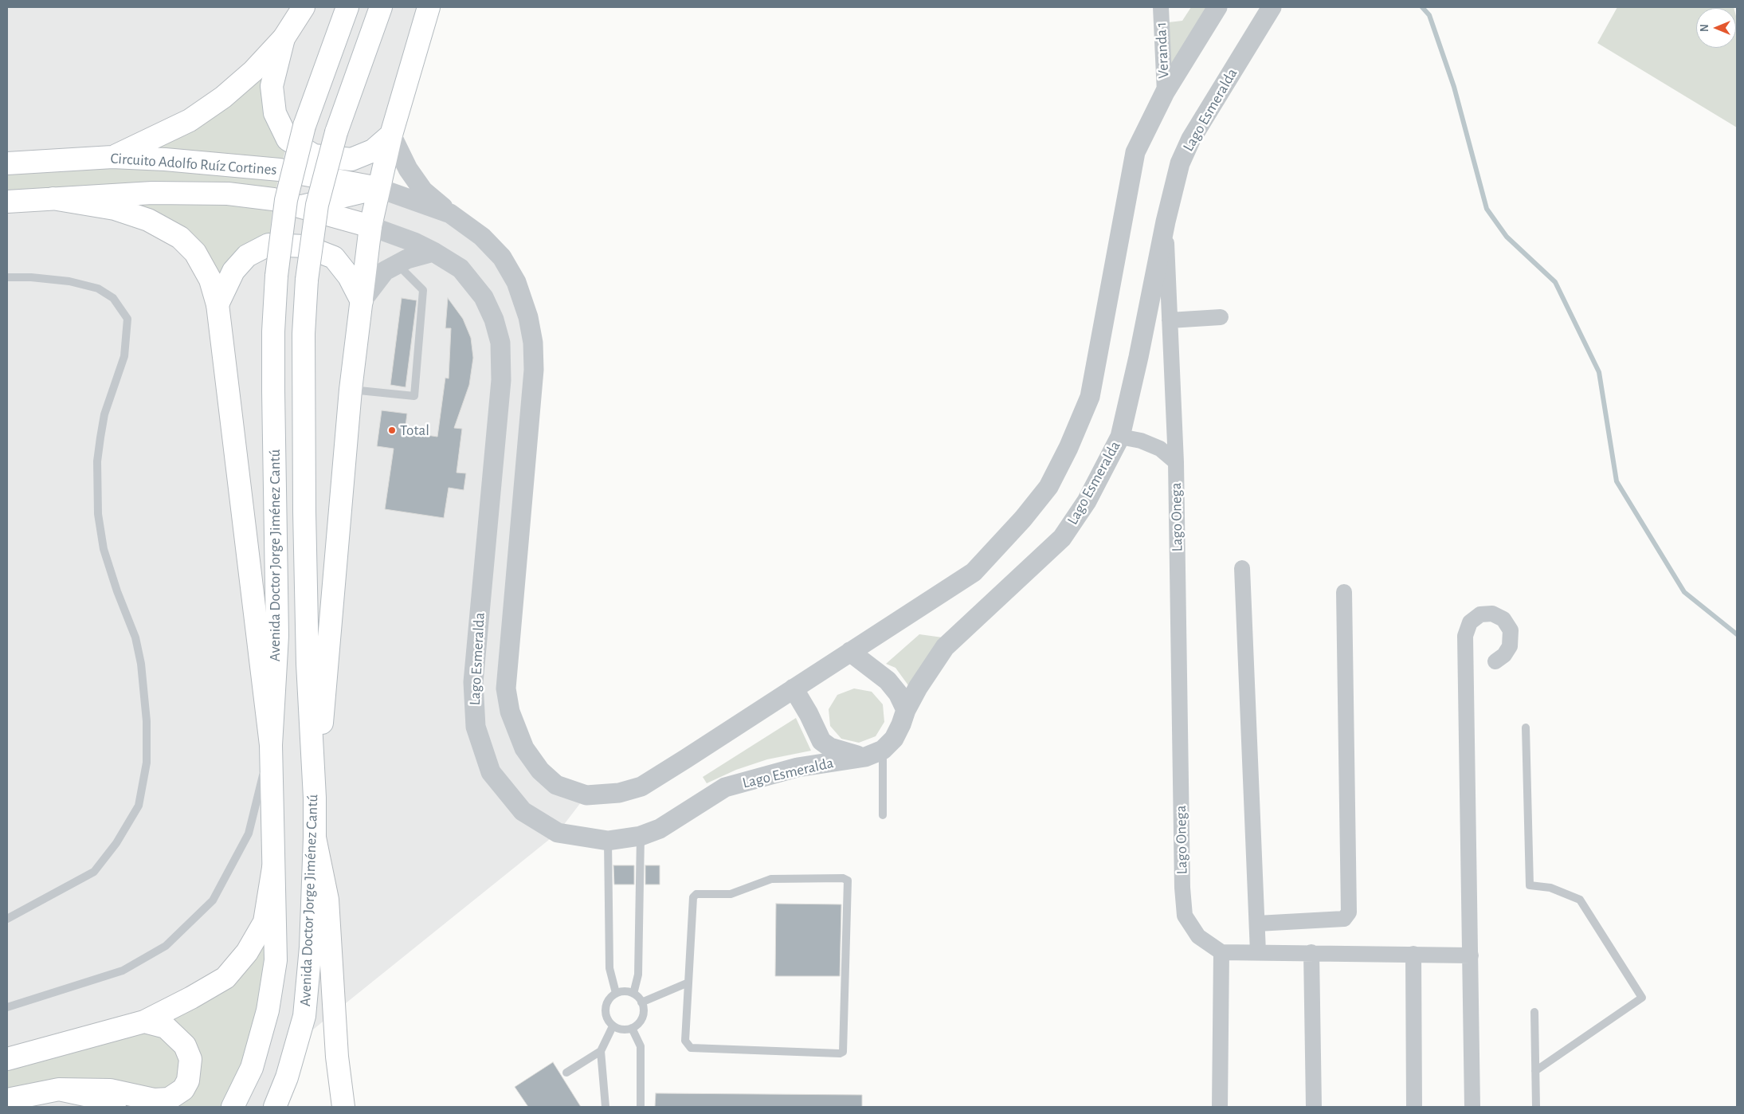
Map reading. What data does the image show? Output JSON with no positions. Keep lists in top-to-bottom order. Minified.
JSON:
{"streets":{"main road":["Circuito Adolfo Ruíz Cortines","Avenida Doctor Jorge Jiménez Cantú"],"street":["Veranda 1","Lago Esmeralda","Lago Onega"]},"crossings":[["Veranda 1","Lago Esmeralda"],["Lago Esmeralda","Circuito Adolfo Ruíz Cortines"],["Lago Esmeralda","Lago Onega"]],"places":["Total"],"north":"left"}
